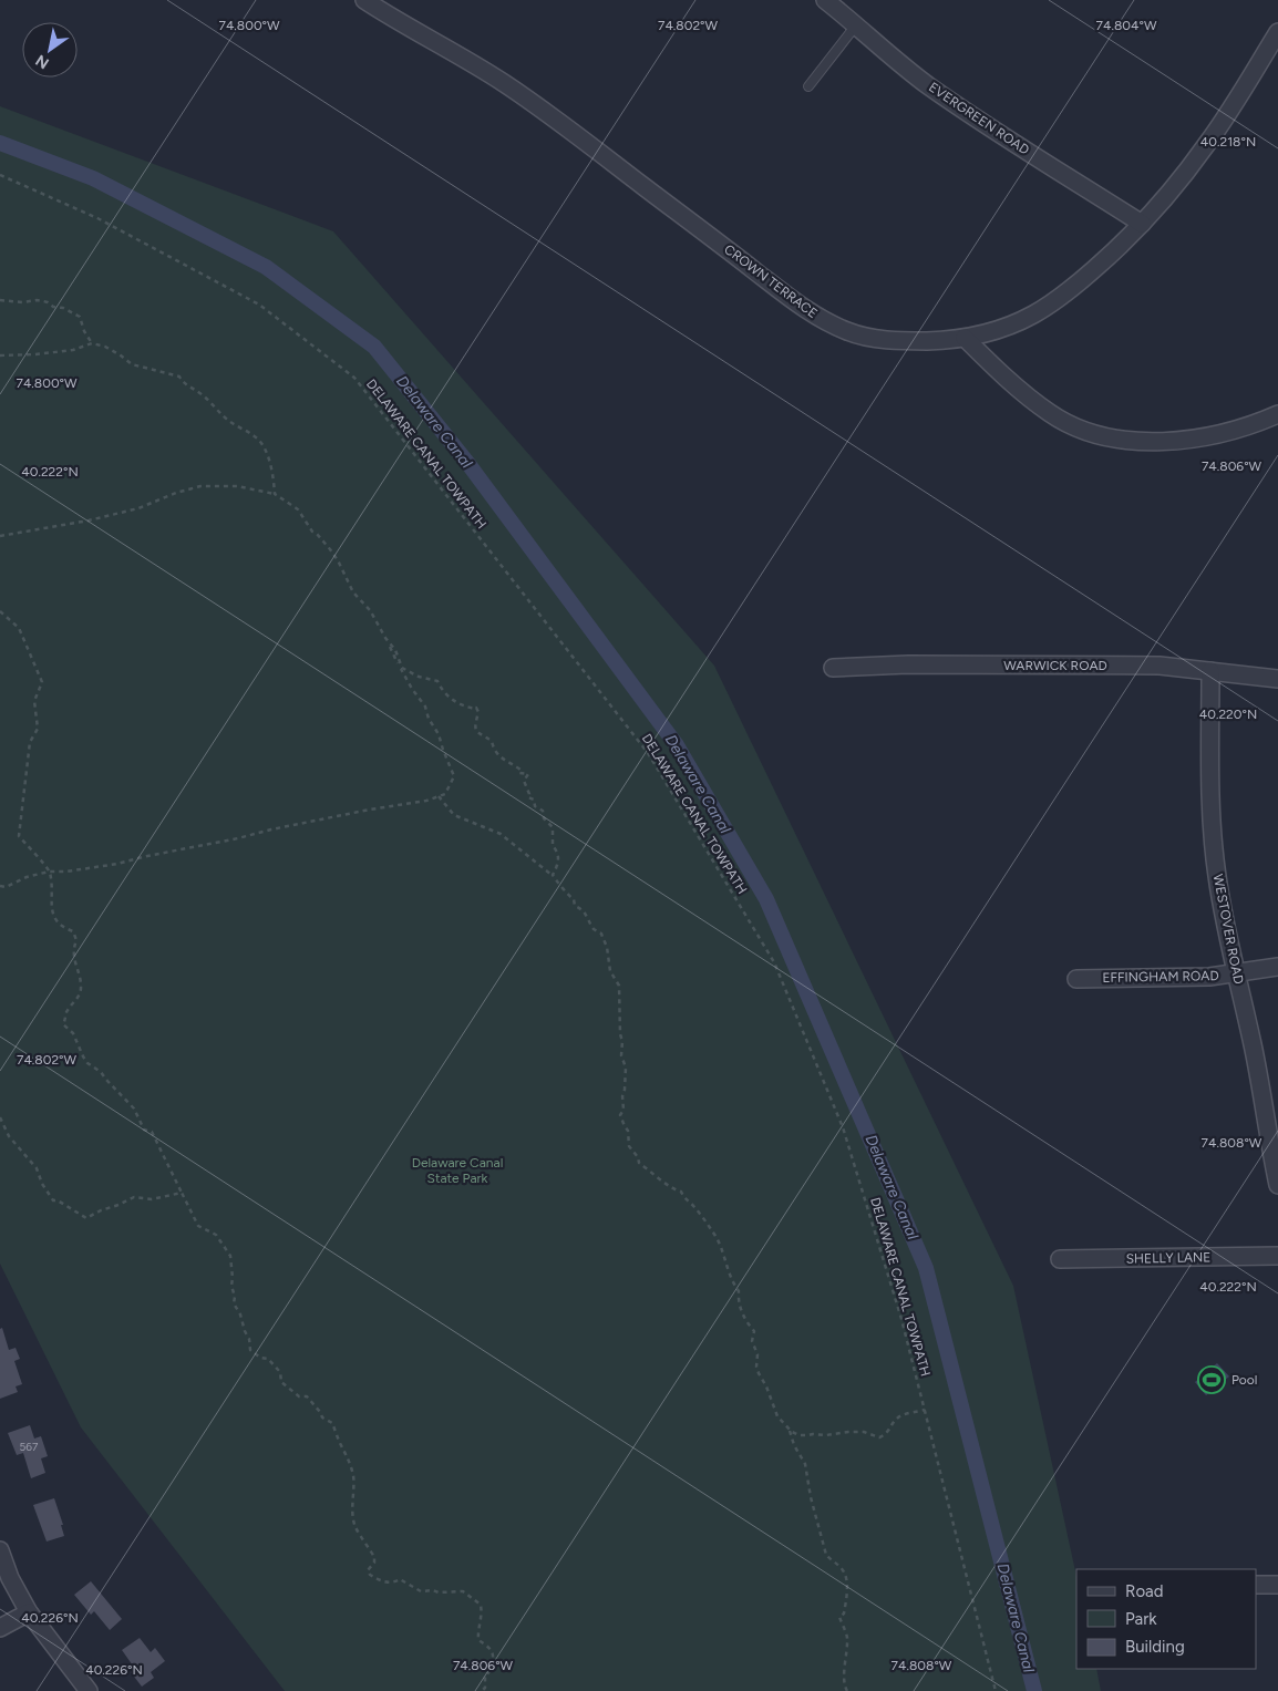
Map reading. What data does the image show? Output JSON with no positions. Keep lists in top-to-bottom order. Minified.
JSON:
{"streets":{"street":["EVERGREEN ROAD","CROWN TERRACE","WARWICK ROAD","WESTOVER ROAD","EFFINGHAM ROAD","SHELLY LANE"],"path":["DELAWARE CANAL TOWPATH"]},"crossings":[["EVERGREEN ROAD","CROWN TERRACE"],["WARWICK ROAD","WESTOVER ROAD"],["WESTOVER ROAD","EFFINGHAM ROAD"]],"water":["Delaware Canal"],"parks":["Delaware Canal State Park"],"places":{"sports":["Pool"]},"house_numbers":["567"],"legend":["Road","Park","Building"],"north":"bottom left","coordinates":["74.800°W","74.802°W","74.804°W","40.218°N","74.806°W","40.222°N","40.220°N","74.808°W","40.226°N"]}
